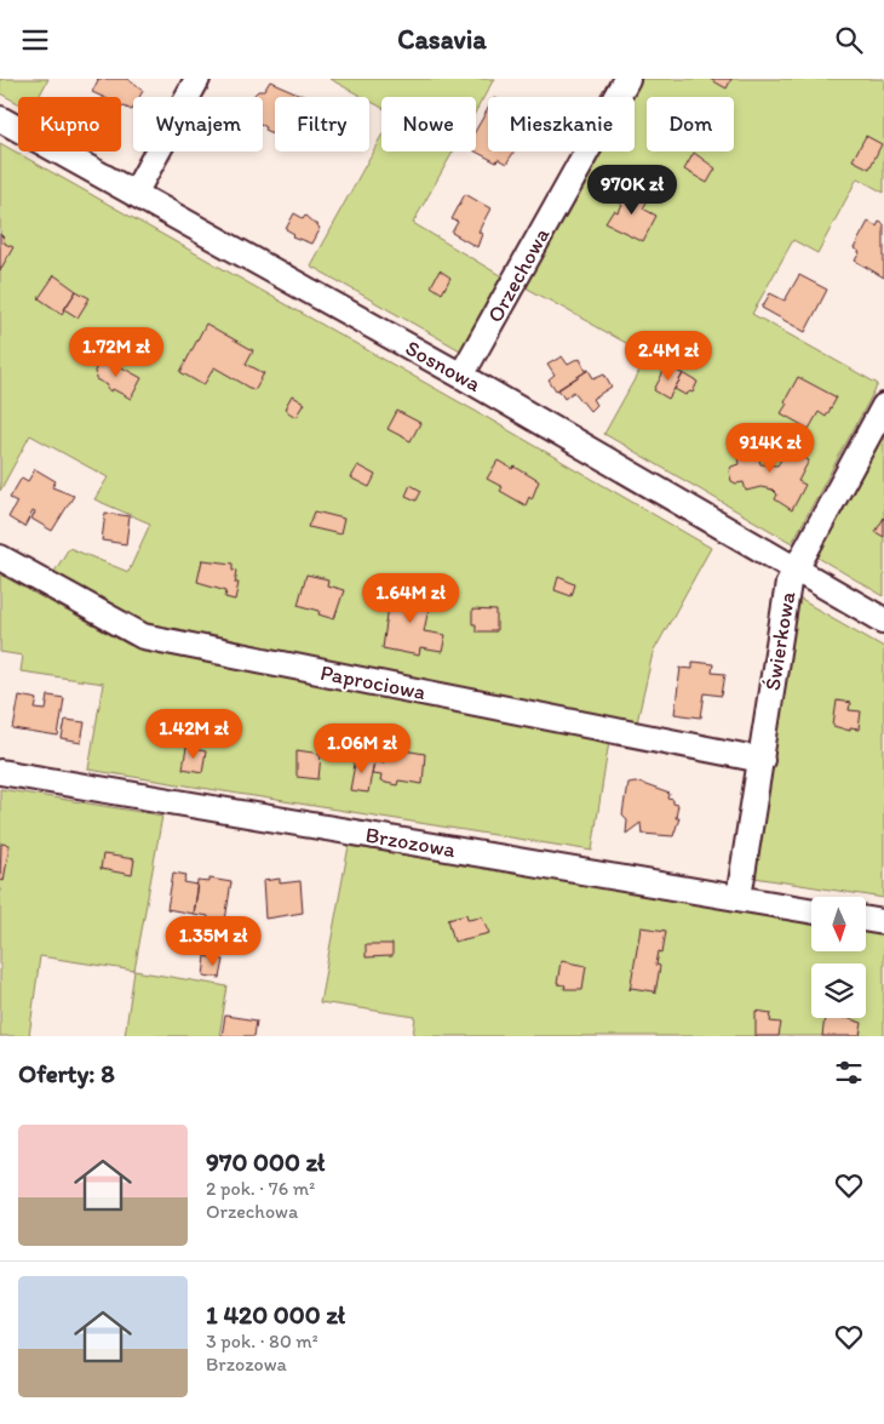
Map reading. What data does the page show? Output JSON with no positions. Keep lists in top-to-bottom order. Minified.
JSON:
{"streets":{"street":["Orzechowa","Sosnowa","Świerkowa","Paprociowa","Brzozowa"]},"crossings":[["Orzechowa","Sosnowa"],["Sosnowa","Świerkowa"],["Świerkowa","Paprociowa"],["Świerkowa","Brzozowa"]],"north":"bottom","page":{"header":"Casavia","chip":["Kupno","Wynajem","Filtry","Nowe","Mieszkanie","Dom"],"price":["970K zł","1.72M zł","2.4M zł","914K zł","1.64M zł","1.42M zł","1.06M zł","1.35M zł"],"heading":"Oferty: 8","list":[{"name":"970 000 zł","note":"2 pok. · 76 m² · Orzechowa"},{"name":"1 420 000 zł","note":"3 pok. · 80 m² · Brzozowa"}]}}
